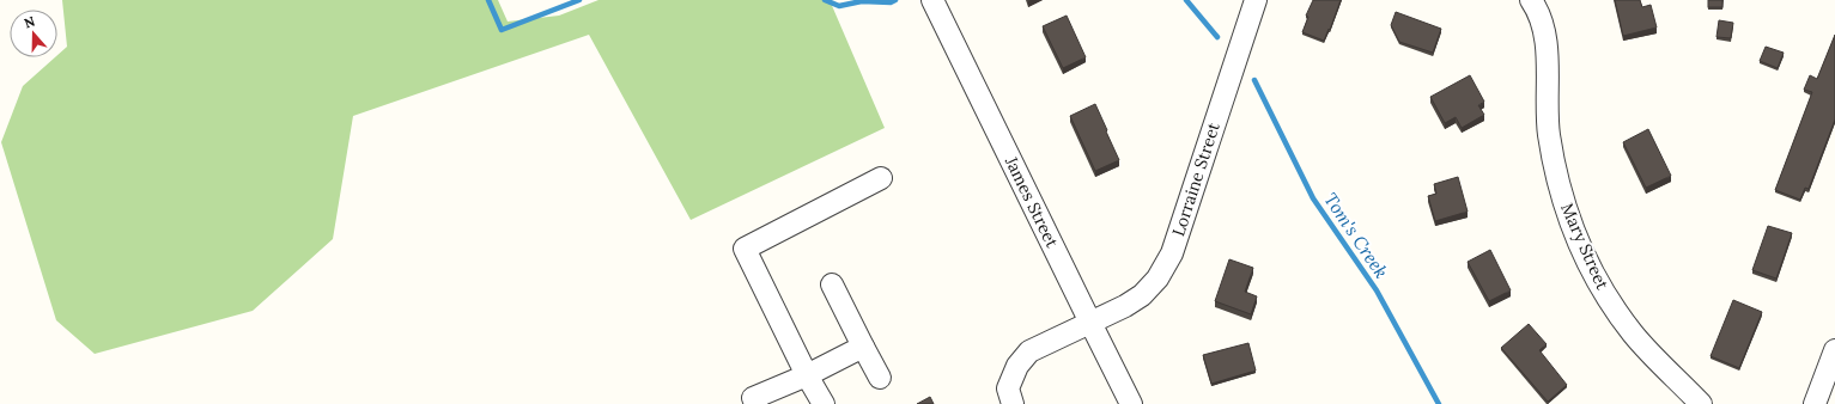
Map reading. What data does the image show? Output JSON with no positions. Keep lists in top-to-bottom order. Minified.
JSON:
{"streets":{"street":["Lorraine Street","James Street","Mary Street"]},"crossings":[["Lorraine Street","James Street"]],"water":["Tom's Creek"],"north":"top"}
